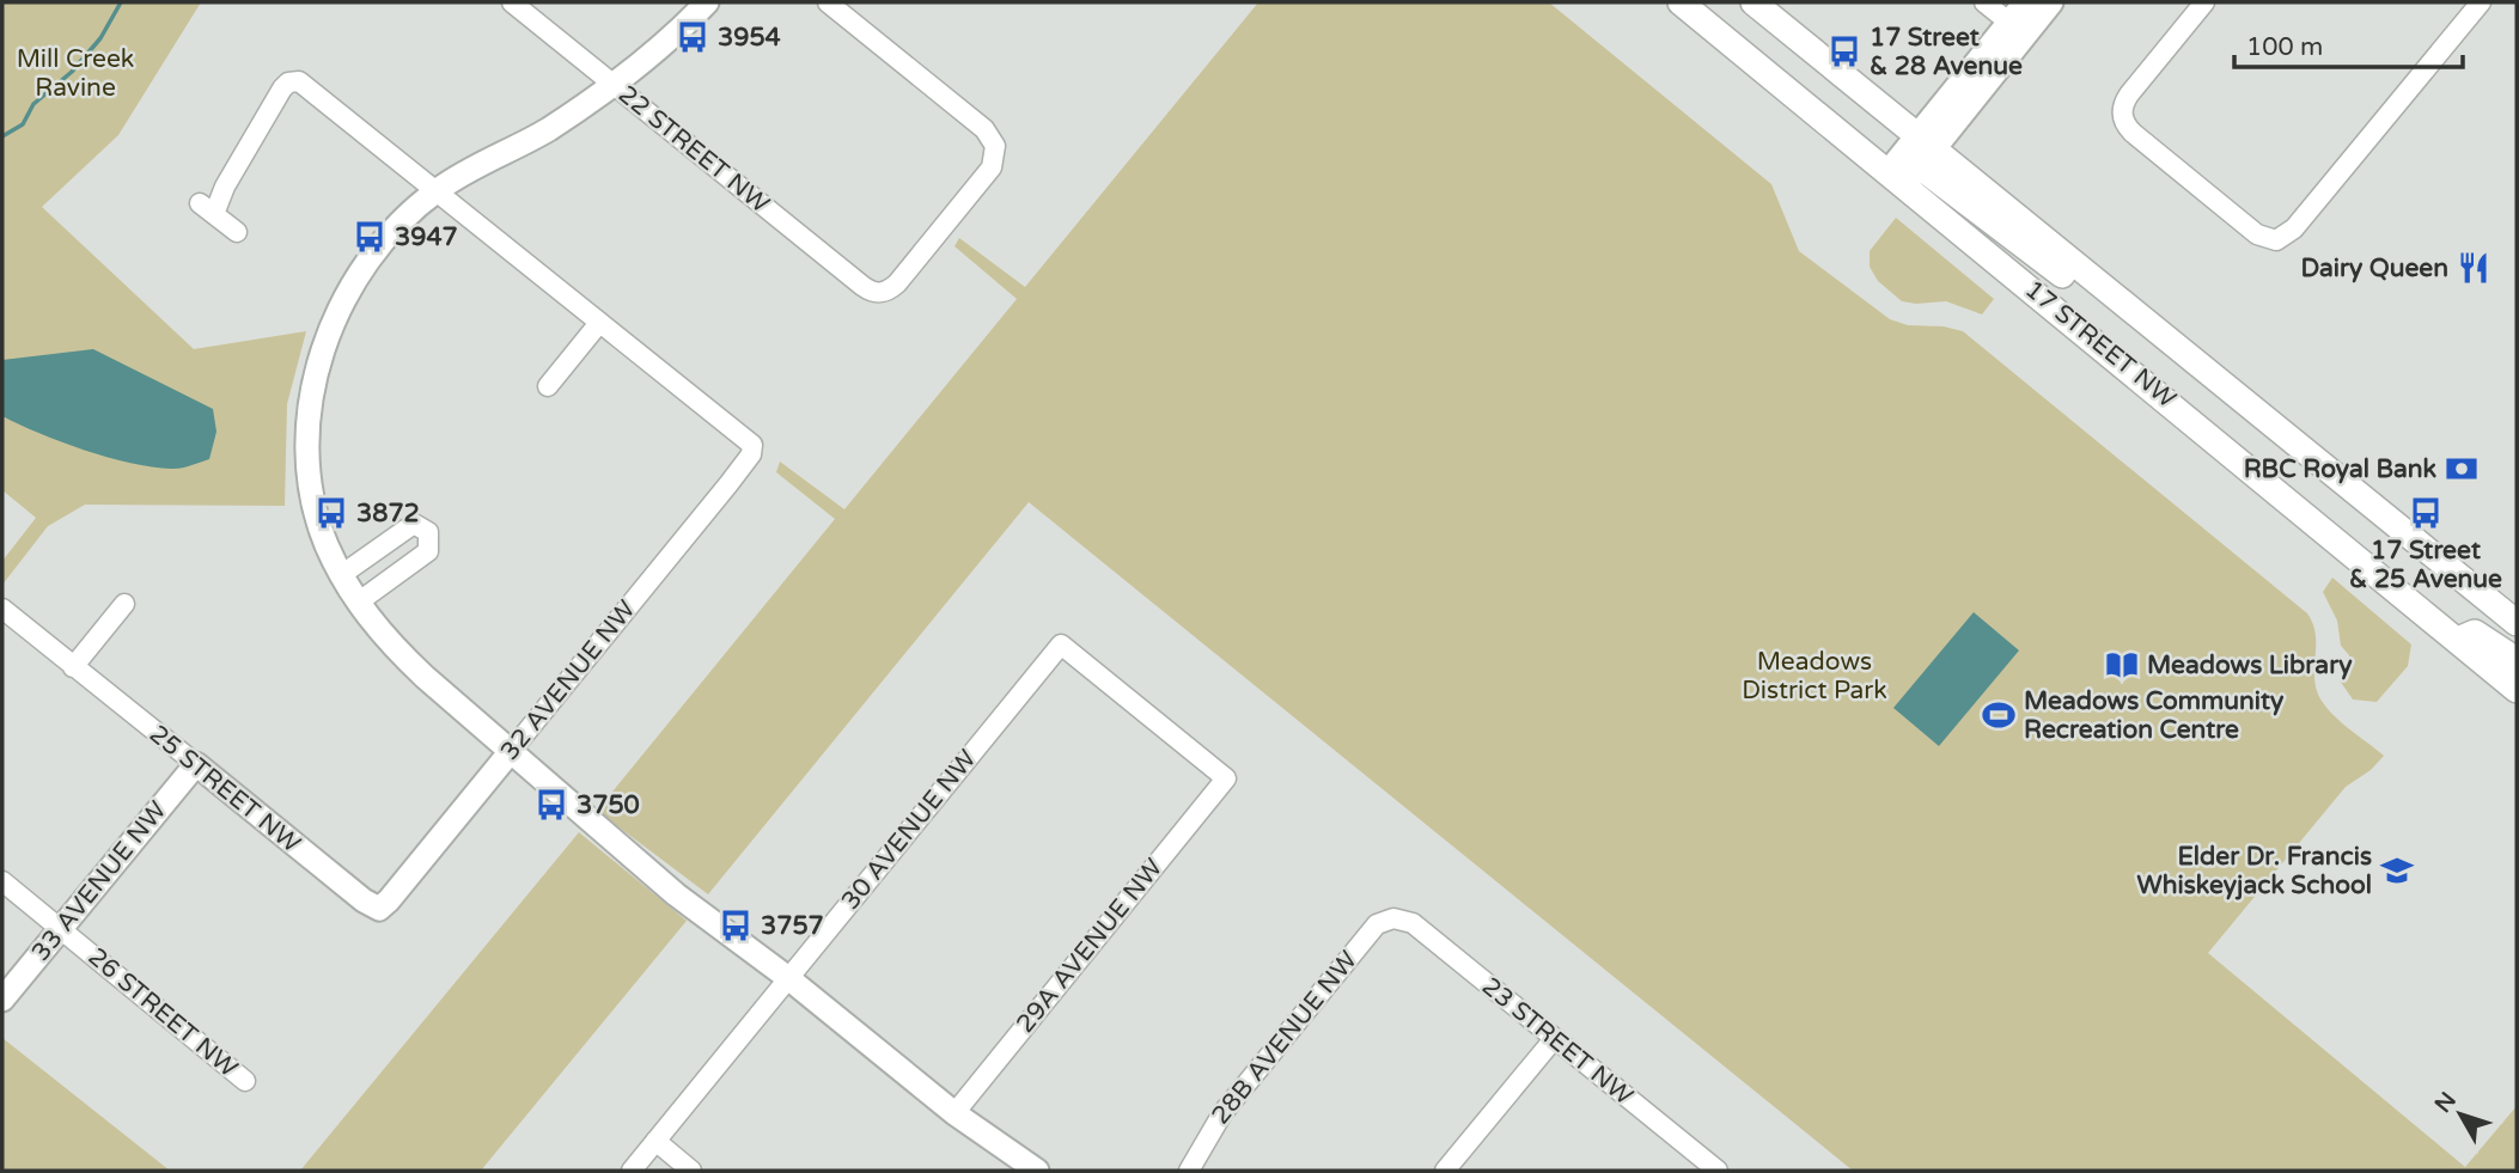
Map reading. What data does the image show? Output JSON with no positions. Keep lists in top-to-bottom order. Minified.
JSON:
{"streets":{"main road":["17 STREET NW"],"street":["22 STREET NW","32 AVENUE NW","25 STREET NW","30 AVENUE NW","33 AVENUE NW","29A AVENUE NW","26 STREET NW","28B AVENUE NW","23 STREET NW"]},"crossings":[["32 AVENUE NW","25 STREET NW"],["25 STREET NW","33 AVENUE NW"],["30 AVENUE NW","29A AVENUE NW"],["33 AVENUE NW","26 STREET NW"],["28B AVENUE NW","23 STREET NW"]],"parks":["Mill Creek Ravine","Meadows District Park"],"places":{"bus stop":["3954","17 Street & 28 Avenue","3947","3872","17 Street & 25 Avenue","3750","3757"],"restaurant":["Dairy Queen"],"bank":["RBC Royal Bank"],"library":["Meadows Library"],"sports":["Meadows Community Recreation Centre"],"school or university":["Elder Dr. Francis Whiskeyjack School"]},"scale_bar":"100 m","north":"top left"}
